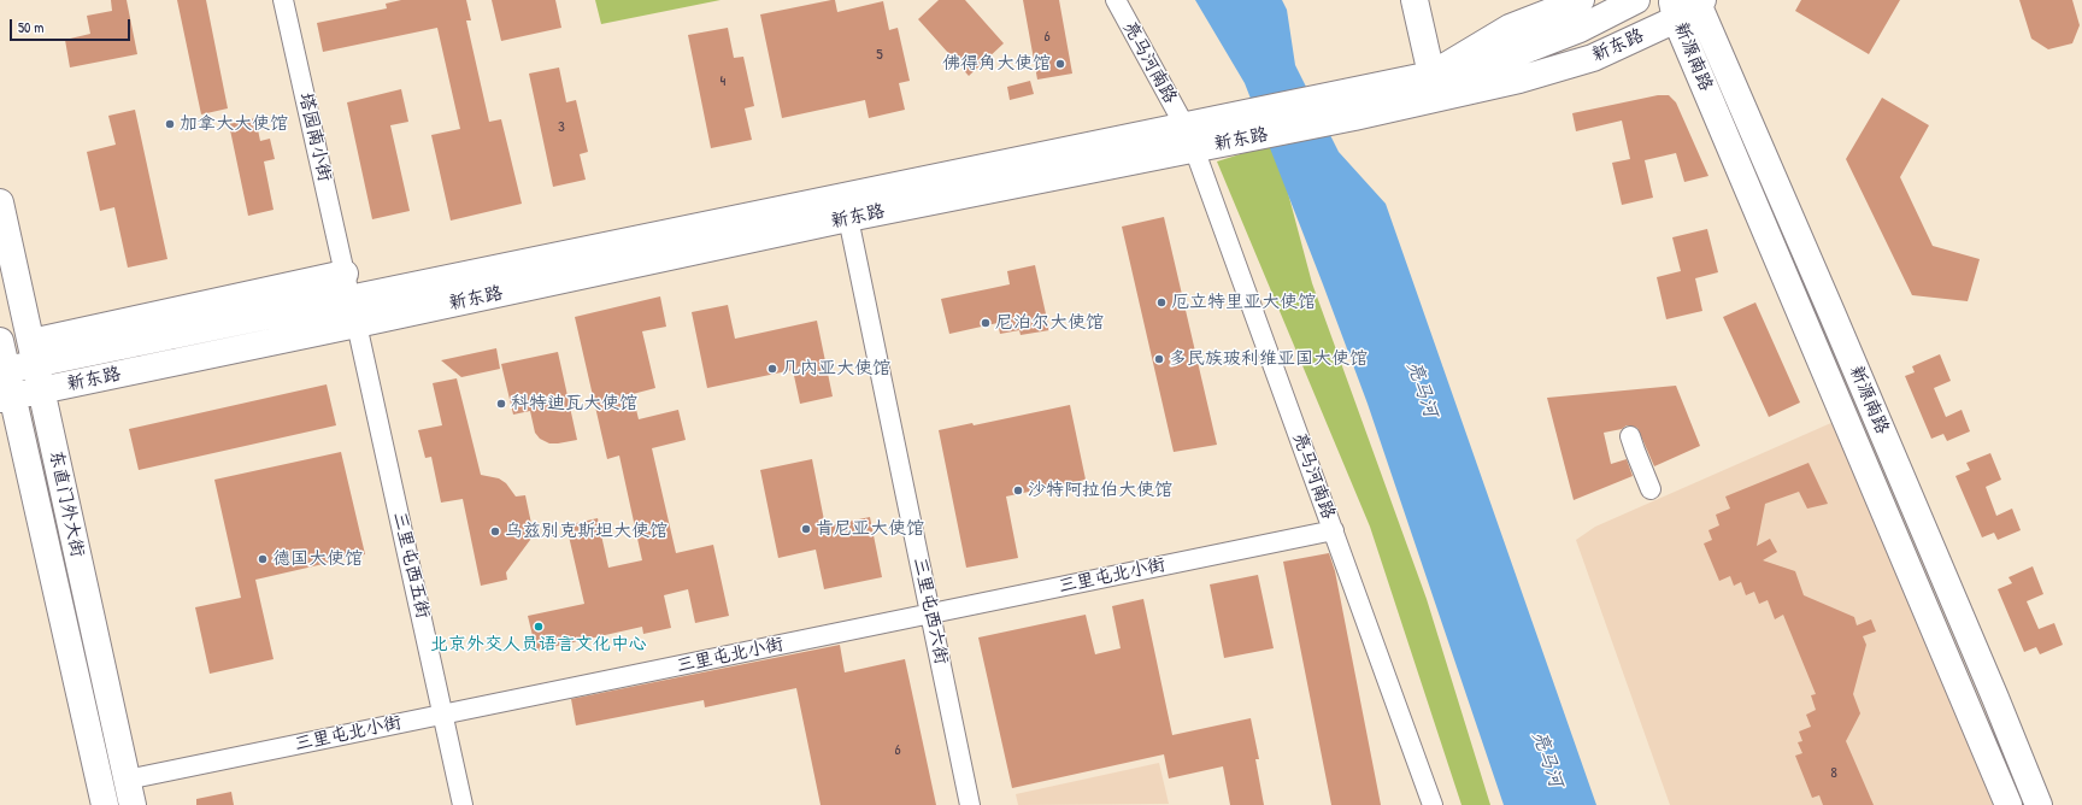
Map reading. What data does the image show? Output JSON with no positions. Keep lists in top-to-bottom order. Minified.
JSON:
{"streets":{"main road":["新东路","新源南路","东直门外大街"],"street":["亮马河南路","塔园南小街","三里屯西五街","三里屯北小街","三里屯西六街"]},"crossings":[["新东路","新源南路"],["新东路","亮马河南路"],["新东路","塔园南小街"],["新东路","东直门外大街"],["新东路","三里屯西五街"],["新东路","三里屯西六街"],["亮马河南路","三里屯北小街"],["东直门外大街","三里屯北小街"],["三里屯西五街","三里屯北小街"],["三里屯北小街","三里屯西六街"]],"water":["亮马河"],"places":["佛得角大使馆","加拿大大使馆","厄立特里亚大使馆","尼泊尔大使馆","多民族玻利维亚国大使馆","几内亚大使馆","科特迪瓦大使馆","沙特阿拉伯大使馆","肯尼亚大使馆","乌兹别克斯坦大使馆","德国大使馆","北京外交人员语言文化中心"],"house_numbers":["6","5","4","3","6","8"],"scale_bar":"50 m"}
